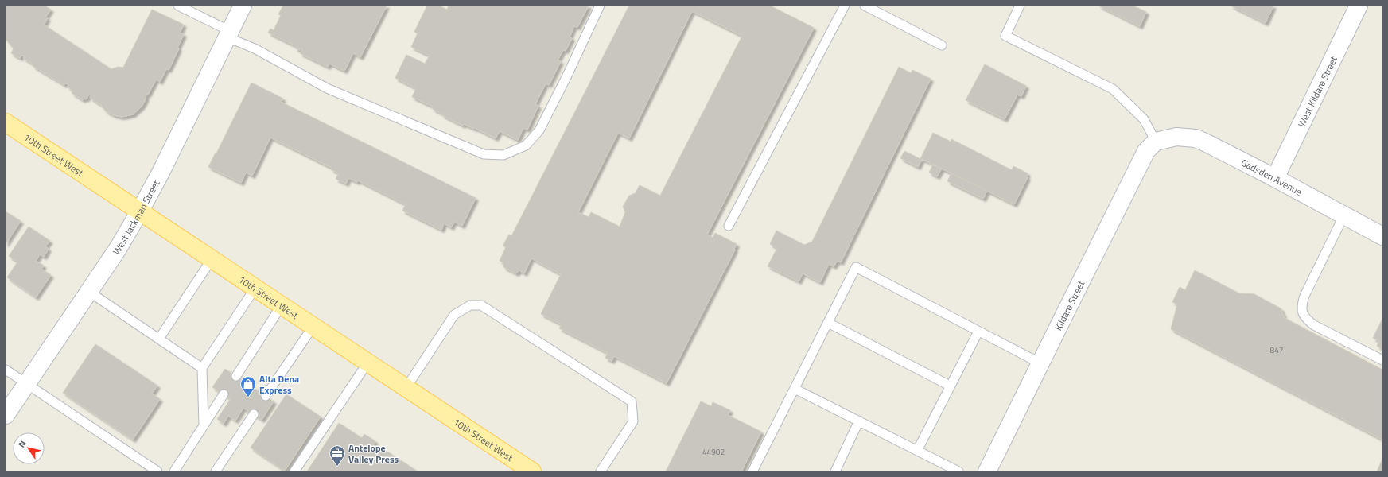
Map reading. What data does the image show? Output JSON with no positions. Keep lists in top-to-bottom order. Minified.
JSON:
{"streets":{"main road":["10th Street West"],"street":["West Kildare Street","Gadsden Avenue","West Jackman Street","Kildare Street"]},"crossings":[["West Kildare Street","Gadsden Avenue"],["10th Street West","West Jackman Street"],["Gadsden Avenue","Kildare Street"]],"places":{"shop":["Alta Dena Express"],"office":["Antelope Valley Press"]},"house_numbers":["847","44902"],"north":"top left"}
